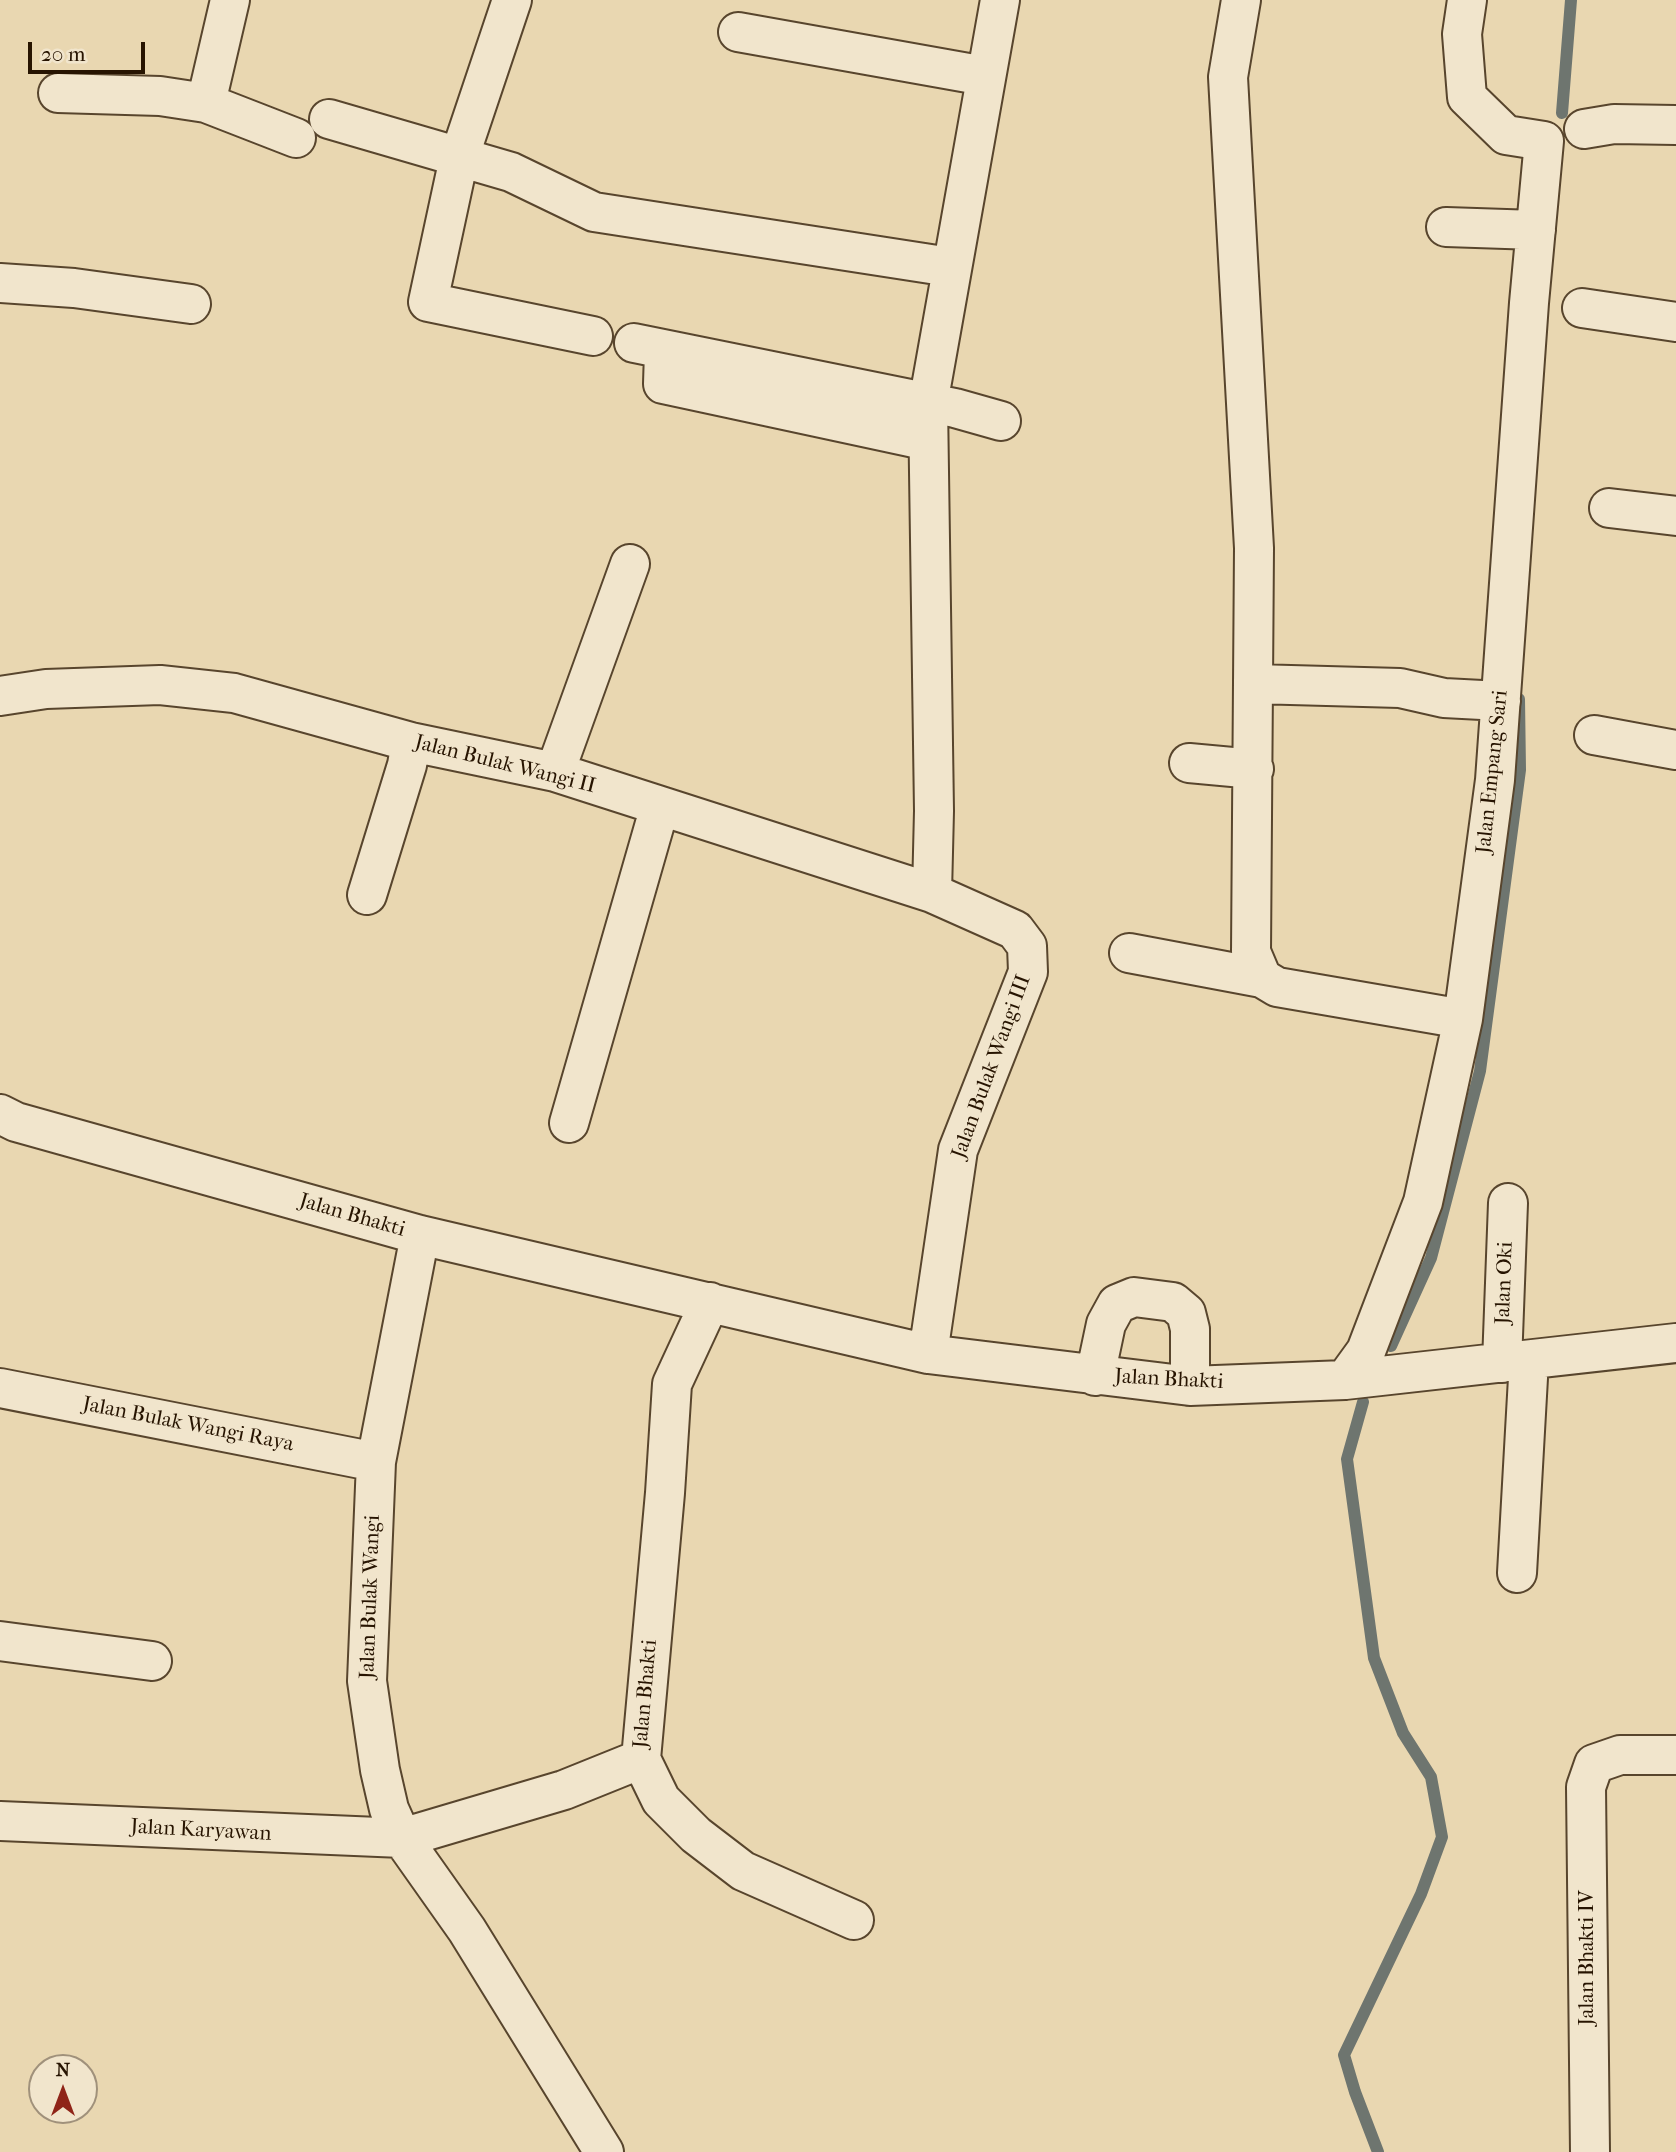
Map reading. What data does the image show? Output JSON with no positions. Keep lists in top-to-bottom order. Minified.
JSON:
{"streets":{"street":["Jalan Bulak Wangi II","Jalan Empang Sari","Jalan Bulak Wangi III","Jalan Bhakti","Jalan Oki","Jalan Bulak Wangi Raya","Jalan Bulak Wangi","Jalan Karyawan","Jalan Bhakti IV"]},"crossings":[["Jalan Bulak Wangi II","Jalan Bulak Wangi III"],["Jalan Empang Sari","Jalan Bhakti"],["Jalan Bulak Wangi III","Jalan Bhakti"],["Jalan Bhakti","Jalan Oki"],["Jalan Bhakti","Jalan Bulak Wangi"],["Jalan Bhakti","Jalan Karyawan"],["Jalan Bulak Wangi Raya","Jalan Bulak Wangi"],["Jalan Bulak Wangi","Jalan Karyawan"]],"scale_bar":"20 m","north":"top"}
